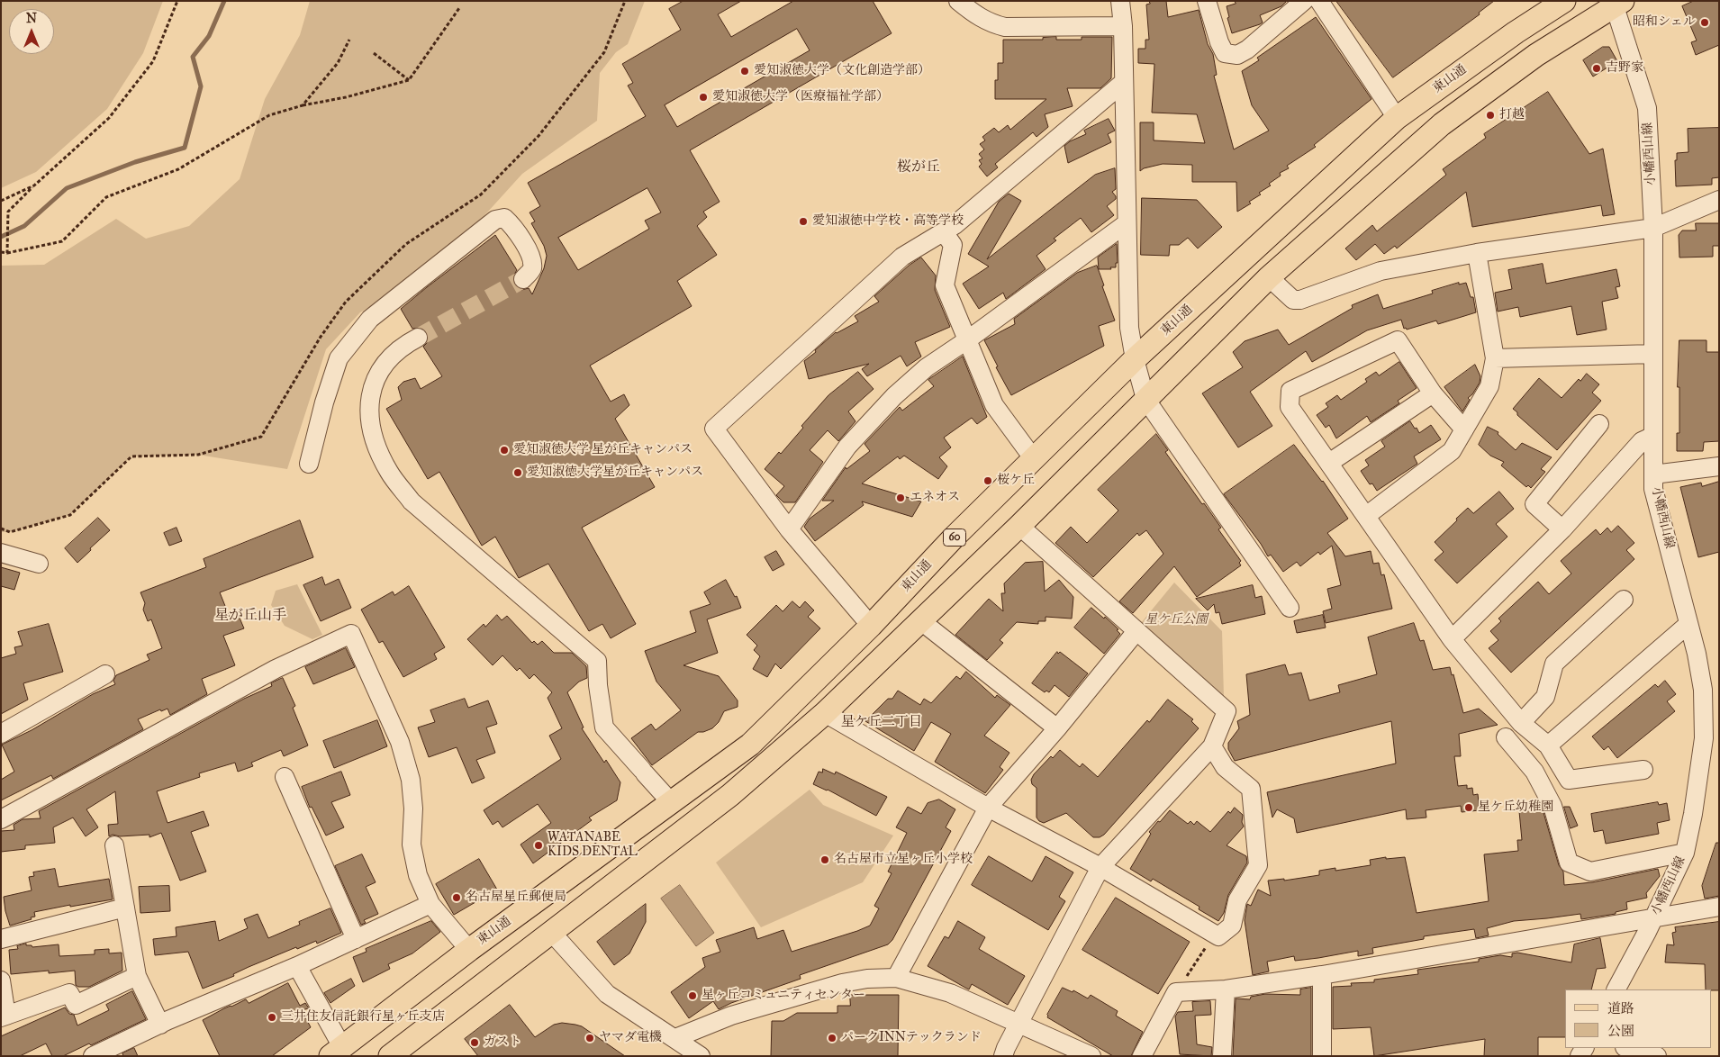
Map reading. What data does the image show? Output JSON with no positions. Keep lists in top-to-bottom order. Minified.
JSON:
{"streets":{"main road":["東山通","60"],"street":["小幡西山線"]},"districts":["桜が丘","星が丘山手","星ケ丘二丁目"],"parks":["星ケ丘公園"],"places":["昭和シェル","吉野家","愛知淑徳大学（文化創造学部）","愛知淑徳大学（医療福祉学部）","打越","愛知淑徳中学校・高等学校","愛知淑徳大学 星が丘キャンパス","愛知淑徳大学星が丘キャンパス","桜ケ丘","エネオス","星ケ丘幼稚園","WATANABE KIDS DENTAL","名古屋市立星ヶ丘小学校","名古屋星丘郵便局","星ヶ丘コミュニティセンター","三井住友信託銀行星ヶ丘支店","ヤマダ電機","パークINNテックランド","ガスト"],"legend":["道路","公園"],"north":"top"}
